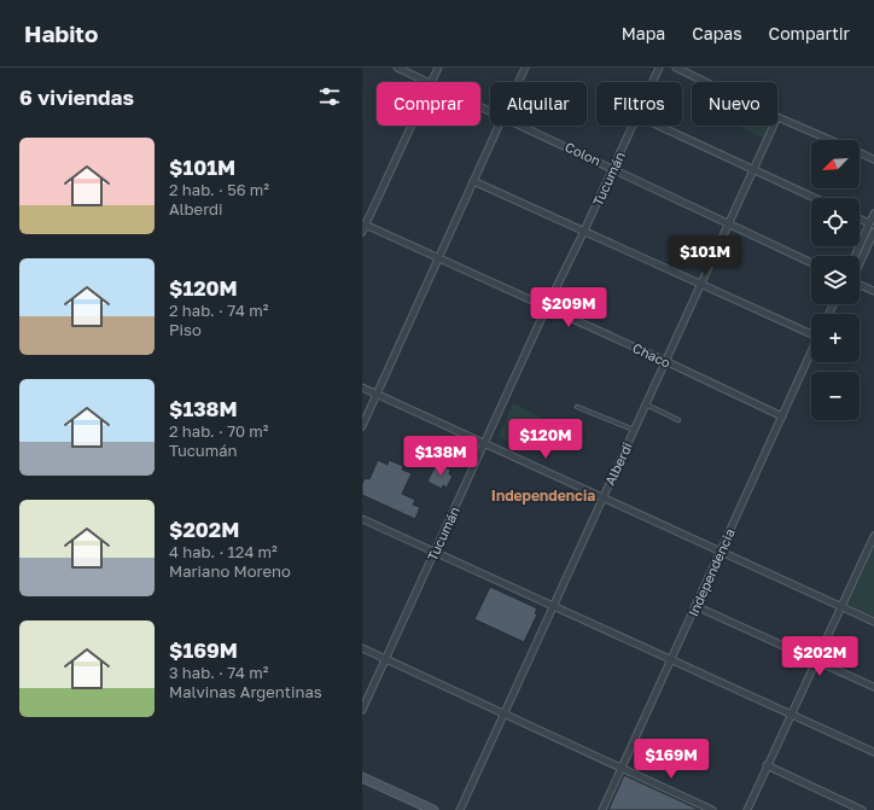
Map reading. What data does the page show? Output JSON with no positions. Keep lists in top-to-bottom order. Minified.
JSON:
{"streets":{"street":["Colon","Tucumán","Chaco","Alberdi","Independencia"]},"crossings":[["Colon","Tucumán"],["Colon","Alberdi"],["Tucumán","Chaco"],["Chaco","Alberdi"],["Chaco","Independencia"]],"districts":["Independencia"],"north":"bottom left","page":{"header":"Habito","nav":["Mapa","Capas","Compartir"],"heading":"6 viviendas","chip":["Comprar","Alquilar","Filtros","Nuevo"],"list":[{"name":"$101M","note":"2 hab. · 56 m² · Alberdi"},{"name":"$120M","note":"2 hab. · 74 m² · Piso"},{"name":"$138M","note":"2 hab. · 70 m² · Tucumán"},{"name":"$202M","note":"4 hab. · 124 m² · Mariano Moreno"},{"name":"$169M","note":"3 hab. · 74 m² · Malvinas Argentinas"}],"map_buttons":["+","−"],"price":["$101M","$209M","$120M","$138M","$202M","$169M"]}}
